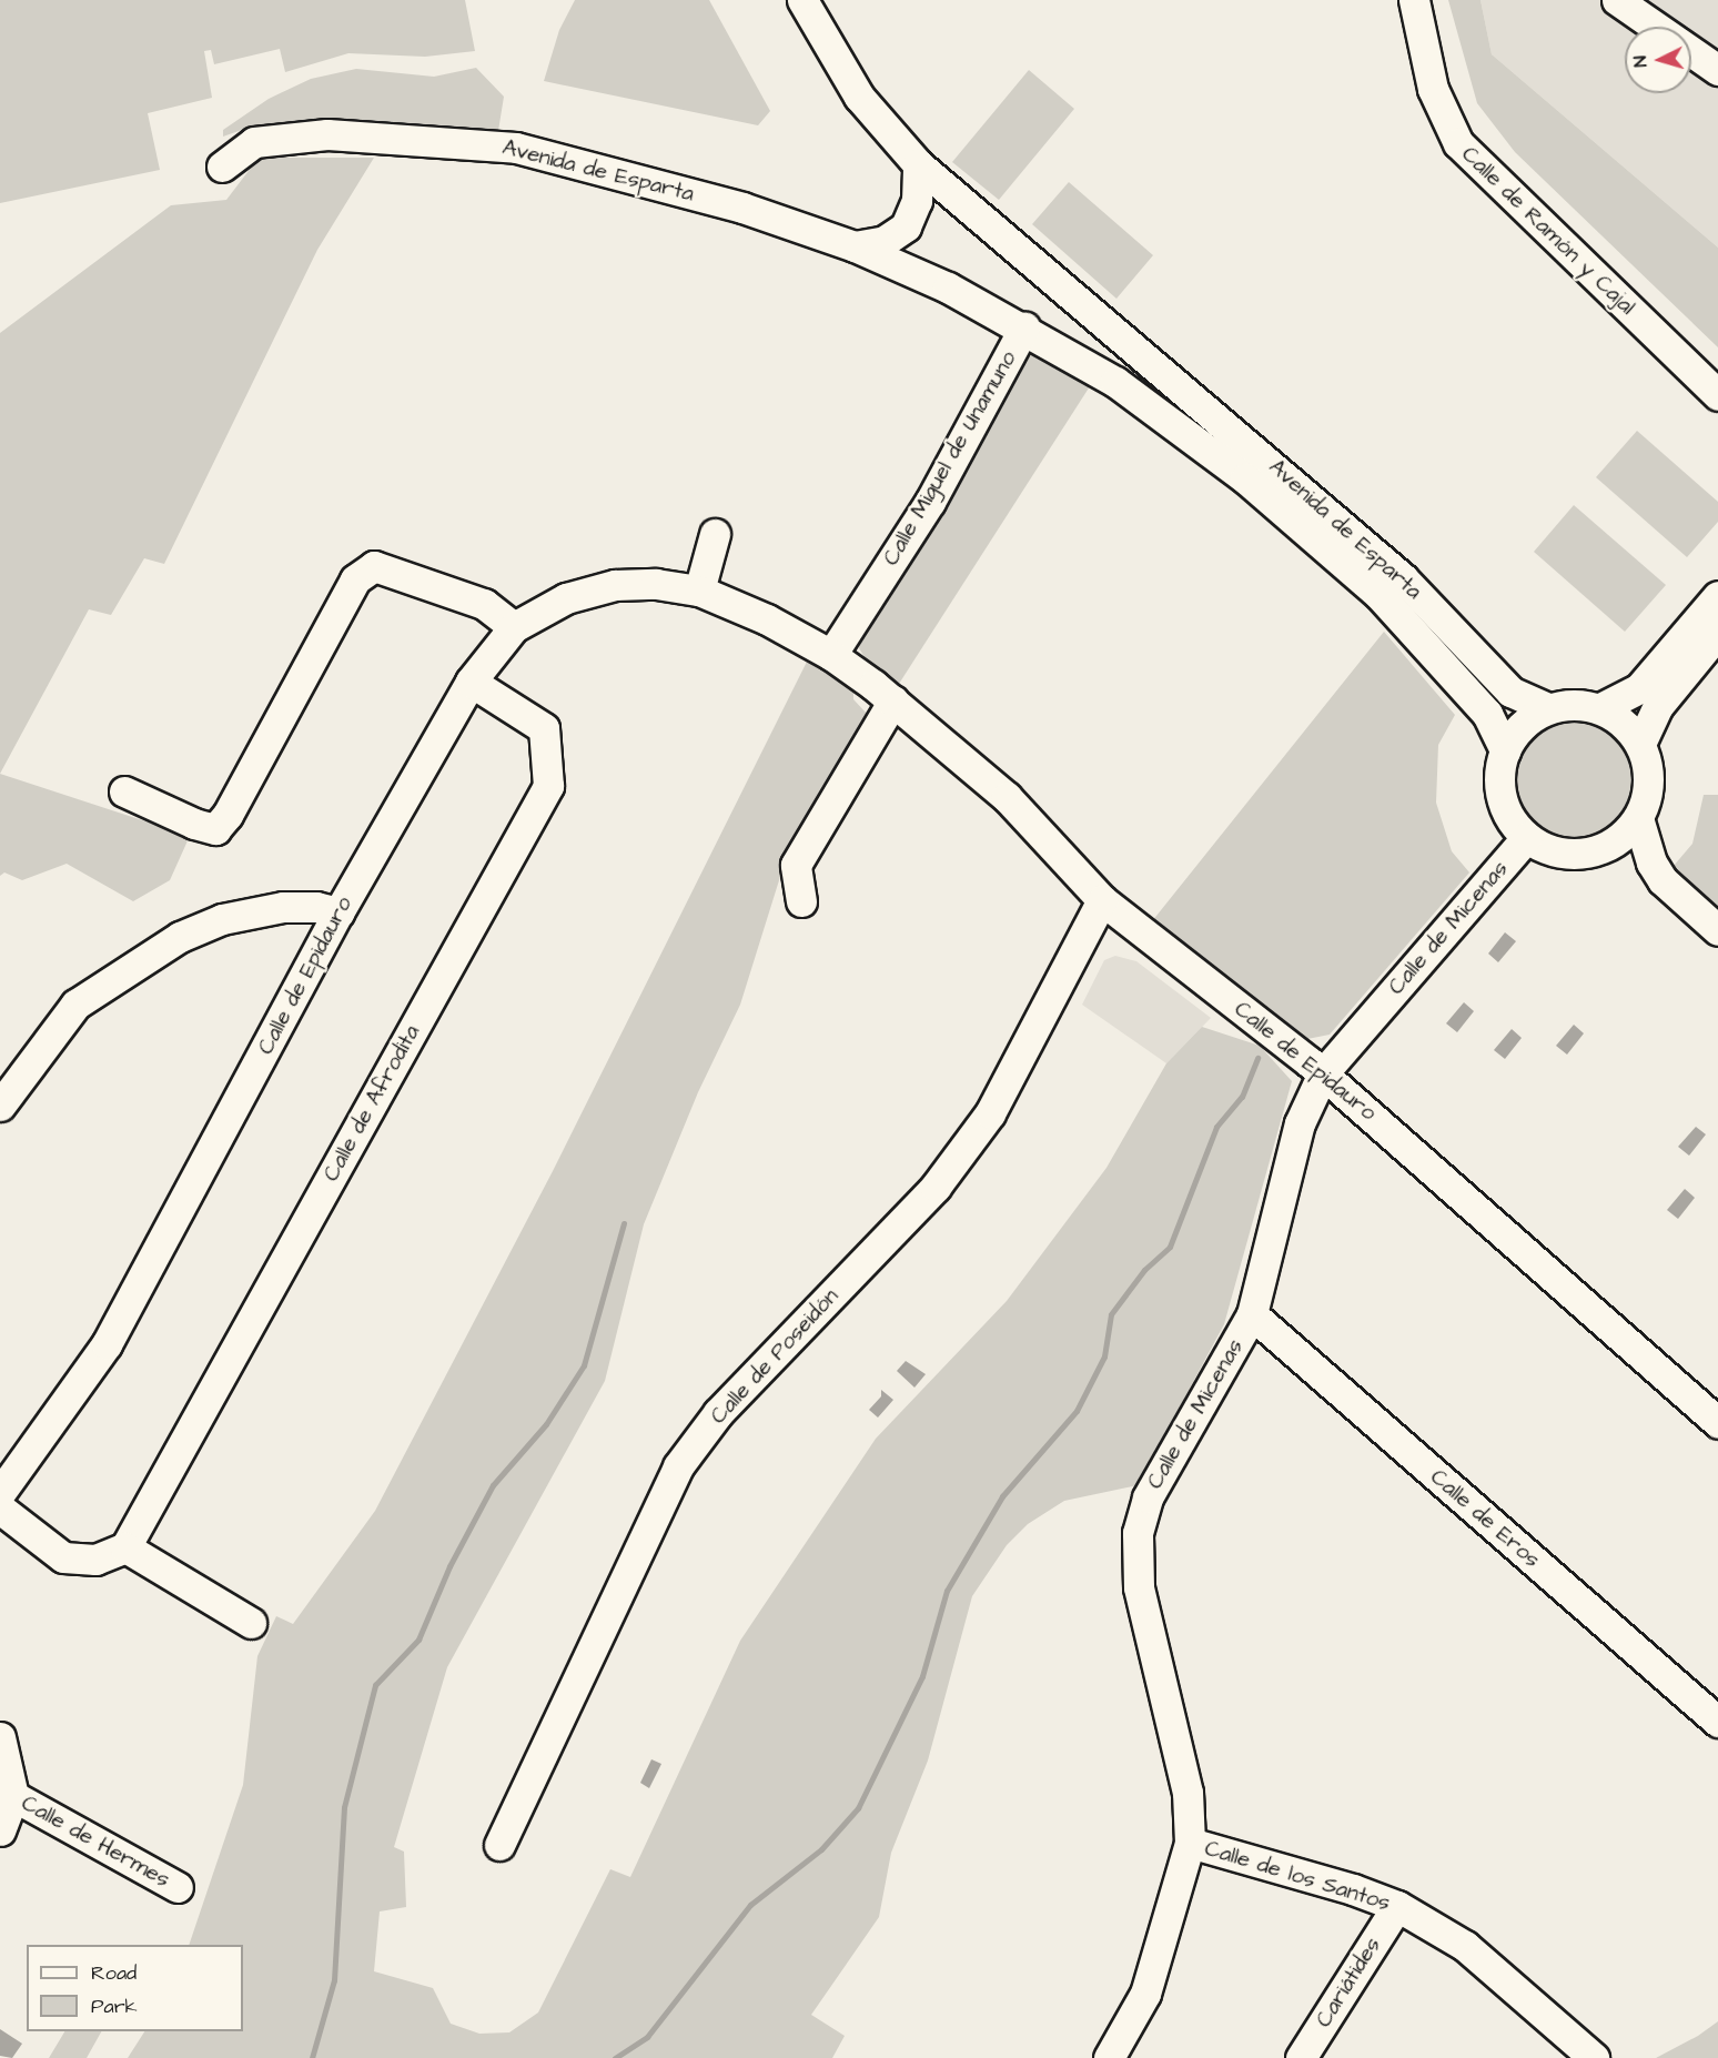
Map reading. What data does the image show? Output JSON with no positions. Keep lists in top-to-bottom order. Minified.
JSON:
{"streets":{"street":["Avenida de Esparta","Calle de Ramón y Cajal","Calle Miguel de Unamuno","Calle de Micenas","Calle de Epidauro","Calle de Afrodita","Calle de Poseidón","Calle de Eros","Calle de Hermes","Calle de los Santos","Cariátides"]},"crossings":[["Avenida de Esparta","Calle Miguel de Unamuno"],["Avenida de Esparta","Calle de Micenas"],["Calle Miguel de Unamuno","Calle de Epidauro"],["Calle de Micenas","Calle de Epidauro"],["Calle de Micenas","Calle de Eros"],["Calle de Micenas","Calle de los Santos"],["Calle de Epidauro","Calle de Afrodita"],["Calle de Epidauro","Calle de Poseidón"],["Calle de los Santos","Cariátides"]],"legend":["Road","Park"],"north":"left"}
